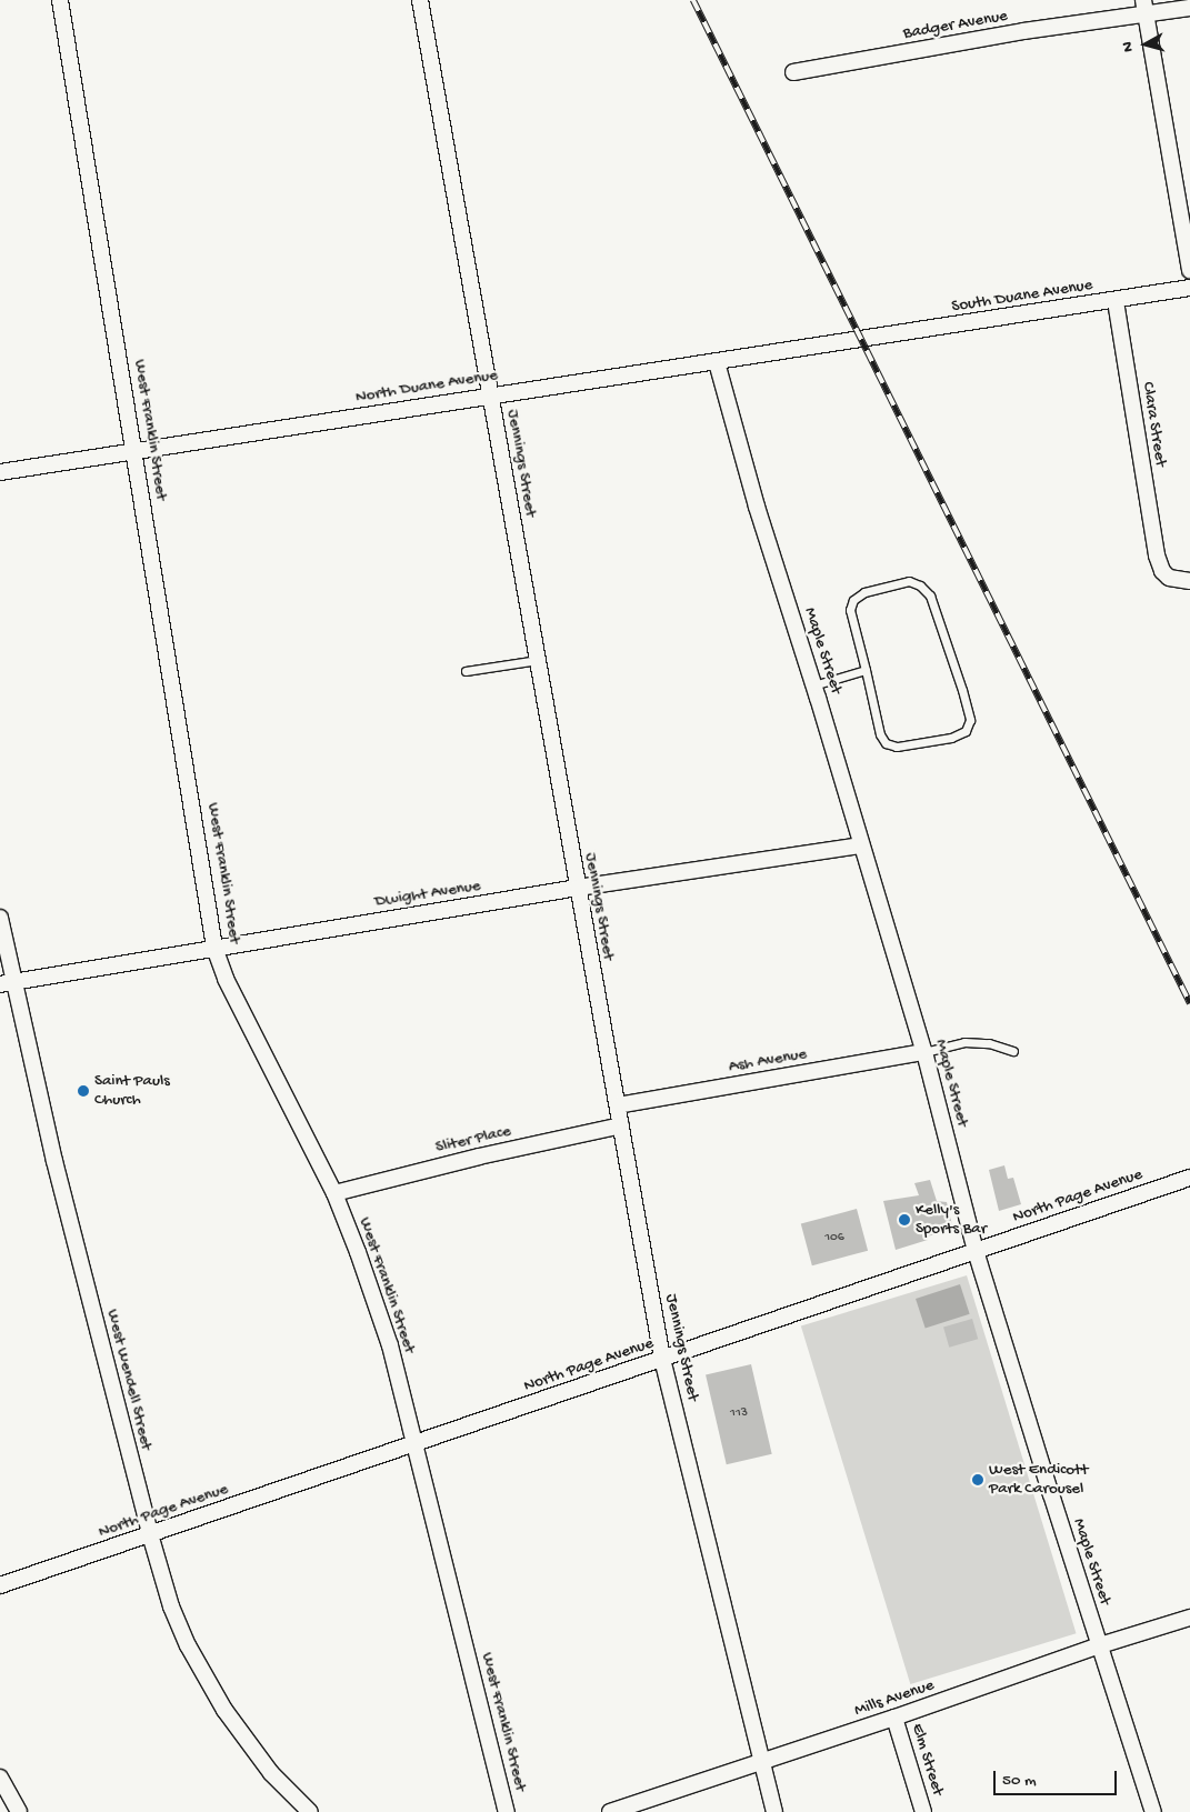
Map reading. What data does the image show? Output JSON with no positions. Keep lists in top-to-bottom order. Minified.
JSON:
{"streets":{"street":["Badger Avenue","South Duane Avenue","North Duane Avenue","Clara Street","West Franklin Street","Jennings Street","Maple Street","Dwight Avenue","Ash Avenue","Sliter Place","North Page Avenue","West Wendell Street","Mills Avenue","Elm Street"]},"crossings":[["South Duane Avenue","North Duane Avenue"],["South Duane Avenue","Clara Street"],["North Duane Avenue","West Franklin Street"],["North Duane Avenue","Jennings Street"],["North Duane Avenue","Maple Street"],["West Franklin Street","Dwight Avenue"],["West Franklin Street","Sliter Place"],["West Franklin Street","North Page Avenue"],["Jennings Street","Dwight Avenue"],["Jennings Street","Ash Avenue"],["Jennings Street","Sliter Place"],["Jennings Street","North Page Avenue"],["Jennings Street","Mills Avenue"],["Maple Street","Dwight Avenue"],["Maple Street","Ash Avenue"],["Maple Street","North Page Avenue"],["Maple Street","Mills Avenue"],["Dwight Avenue","West Wendell Street"],["North Page Avenue","West Wendell Street"],["Mills Avenue","Elm Street"]],"places":["Saint Pauls Church","Kelly's Sports Bar","West Endicott Park Carousel"],"house_numbers":["106","113"],"scale_bar":"50 m","north":"left"}
